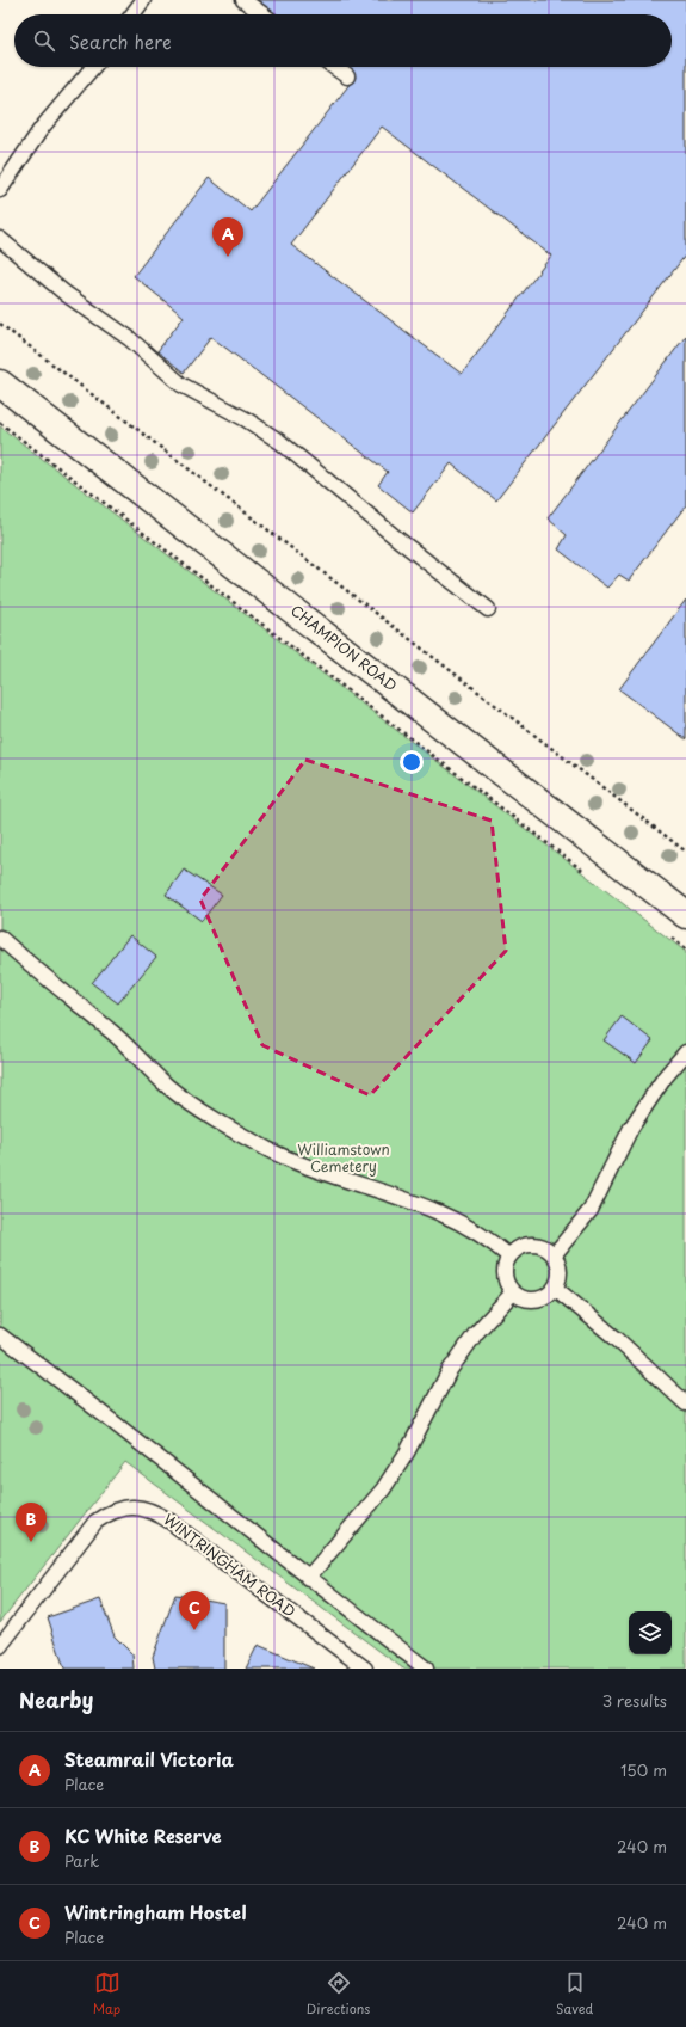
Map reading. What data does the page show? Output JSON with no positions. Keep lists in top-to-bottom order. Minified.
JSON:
{"streets":{"street":["CHAMPION ROAD"],"lane":["WINTRINGHAM ROAD"]},"parks":["Williamstown Cemetery"],"page":{"search":"Search here","pins":["A","B","C"],"heading":["Nearby","3 results"],"list":[{"mark":"A","name":"Steamrail Victoria","note":"Place","value":"150 m"},{"mark":"B","name":"KC White Reserve","note":"Park","value":"240 m"},{"mark":"C","name":"Wintringham Hostel","note":"Place","value":"240 m"}],"nav":["Map","Directions","Saved"]}}
